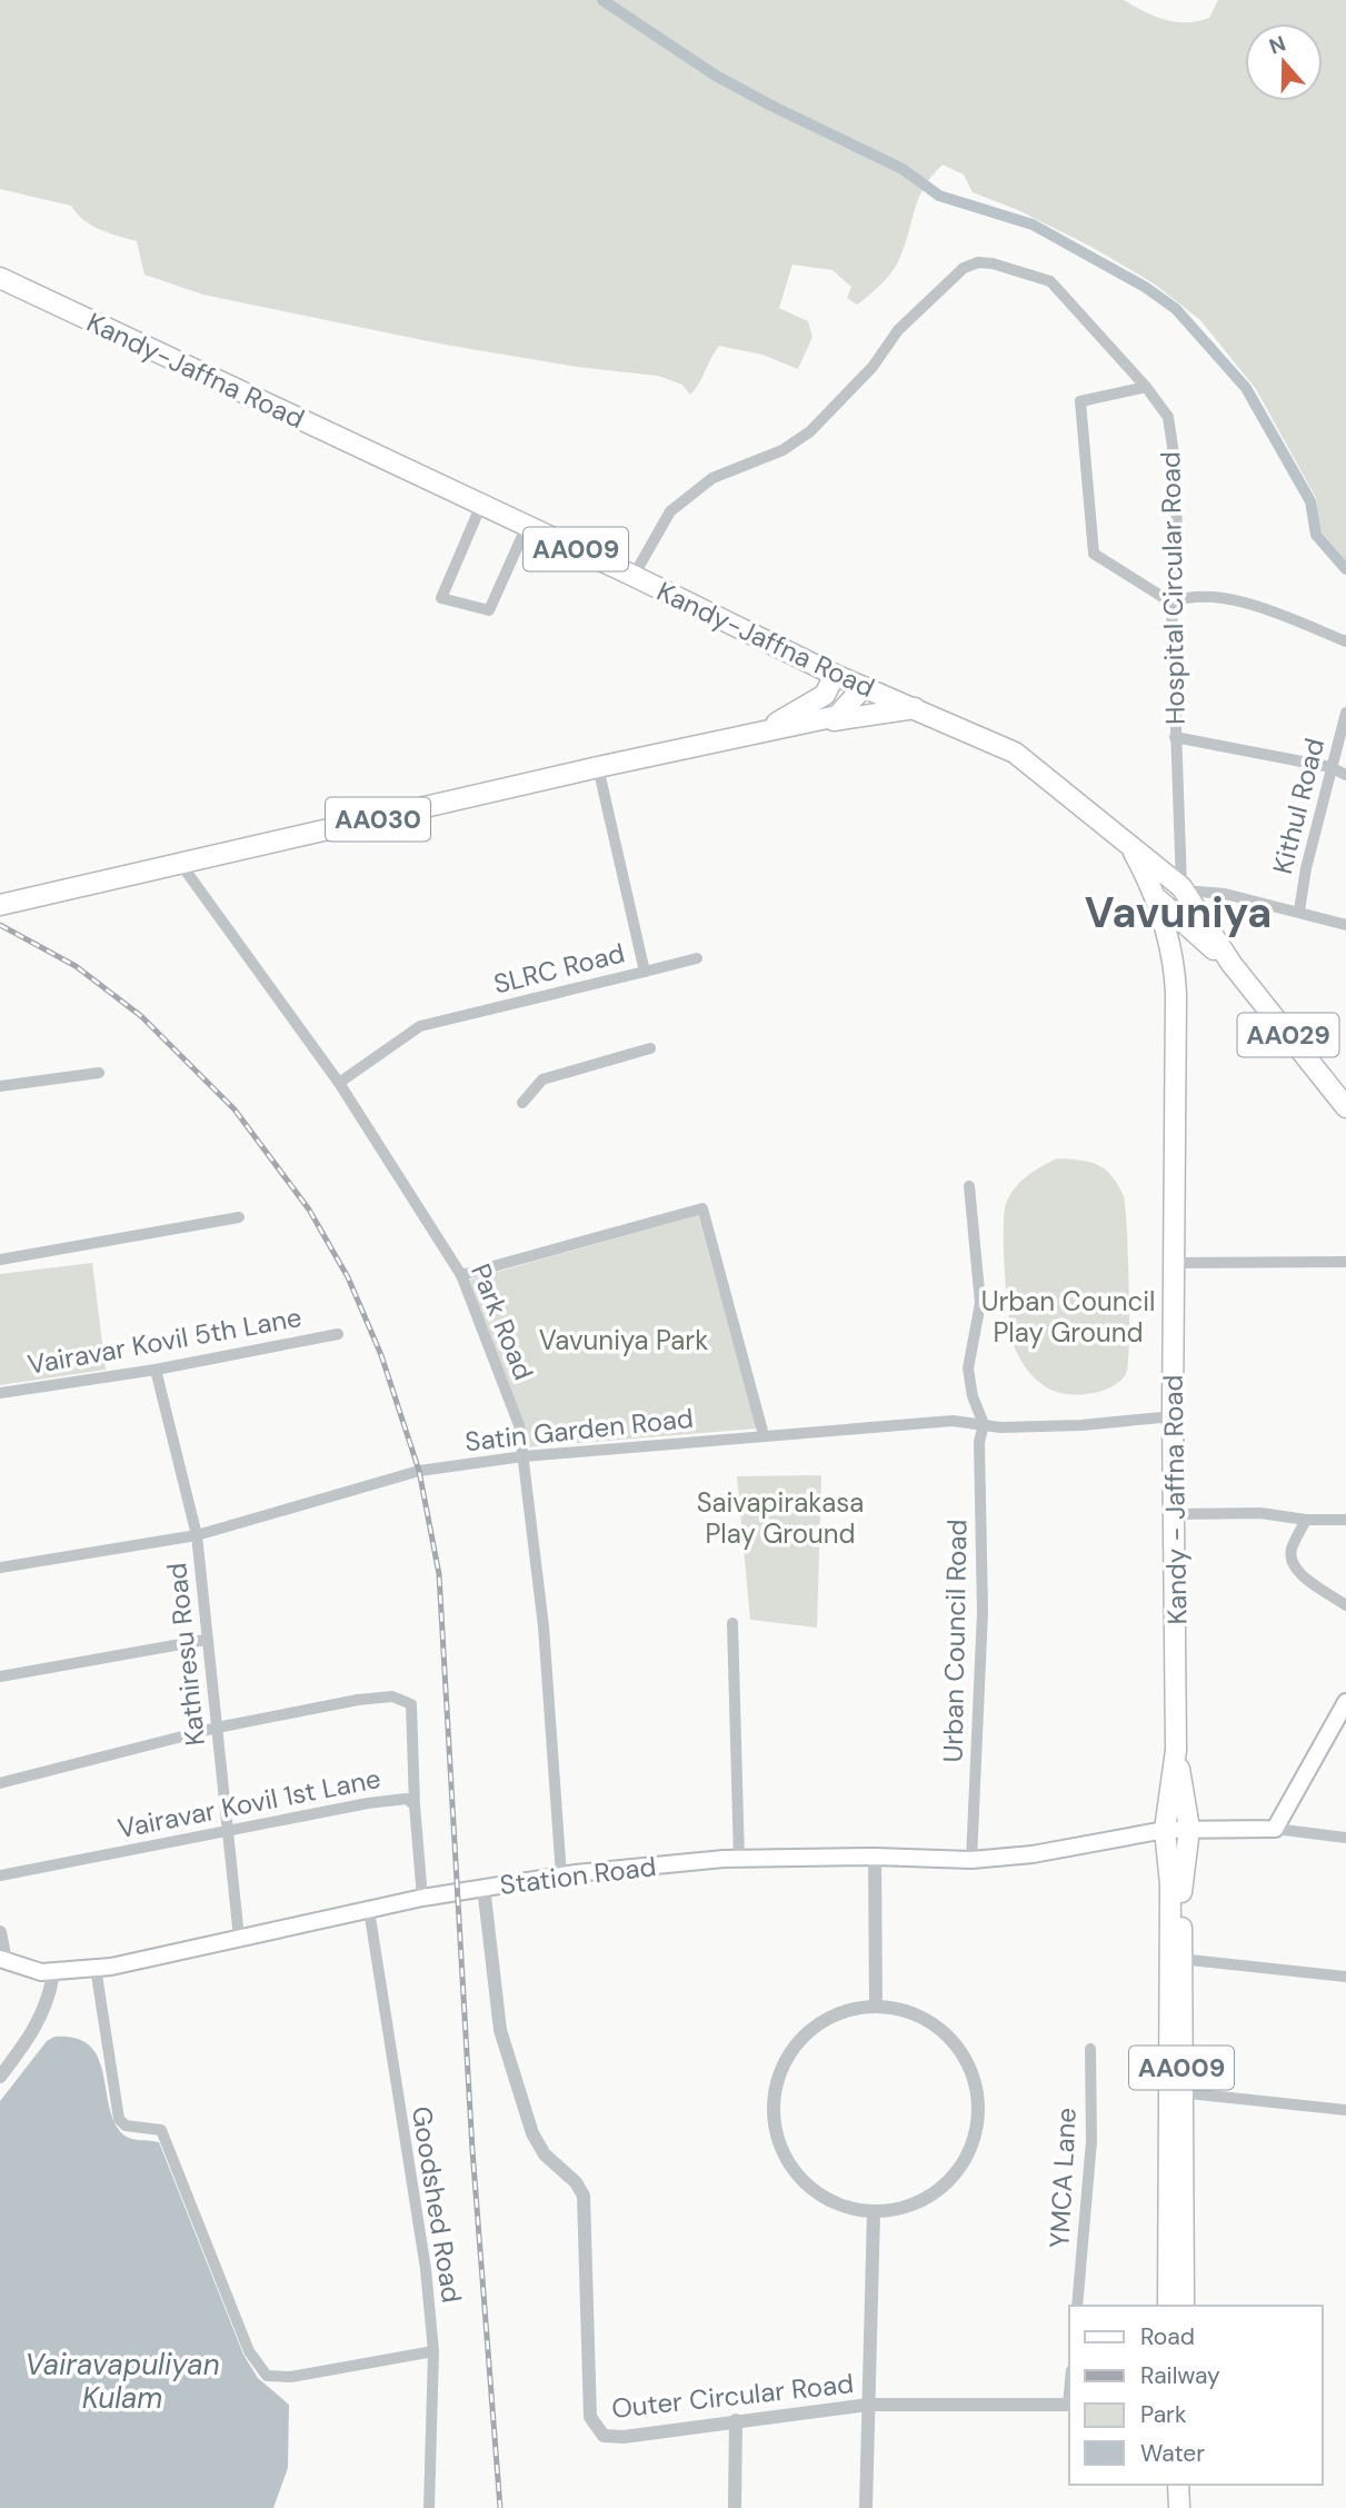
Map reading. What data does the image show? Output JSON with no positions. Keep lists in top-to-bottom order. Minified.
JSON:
{"streets":{"highway":["Kandy-Jaffna Road","AA009","Hospital Circular Road","AA030","AA029","Kandy - Jaffna Road"],"main road":["Station Road"],"street":["Kithul Road","SLRC Road","Park Road","Vairavar Kovil 5th Lane","Satin Garden Road","Urban Council Road","Kathiresu Road","Vairavar Kovil 1st Lane","YMCA Lane","Goodshed Road","Outer Circular Road"]},"crossings":[["Kandy-Jaffna Road","Hospital Circular Road"],["Kandy-Jaffna Road","AA030"],["Kandy-Jaffna Road","AA029"],["Kandy-Jaffna Road","Kandy - Jaffna Road"],["Hospital Circular Road","AA029"],["Hospital Circular Road","Kandy - Jaffna Road"],["AA030","SLRC Road"],["AA030","Park Road"],["SLRC Road","Park Road"],["AA029","Kandy - Jaffna Road"],["Park Road","Satin Garden Road"],["Park Road","Station Road"],["Vairavar Kovil 5th Lane","Kathiresu Road"],["Satin Garden Road","Kandy - Jaffna Road"],["Satin Garden Road","Urban Council Road"],["Satin Garden Road","Kathiresu Road"],["Kandy - Jaffna Road","Station Road"],["Urban Council Road","Station Road"],["Kathiresu Road","Vairavar Kovil 1st Lane"],["Kathiresu Road","Station Road"],["Vairavar Kovil 1st Lane","Station Road"],["Station Road","Goodshed Road"],["Station Road","Outer Circular Road"]],"districts":["Vavuniya"],"water":["Vairavapuliyan Kulam"],"parks":["Urban Council Play Ground","Vavuniya Park","Saivapirakasa Play Ground"],"legend":["Road","Railway","Park","Water"],"north":"top"}
